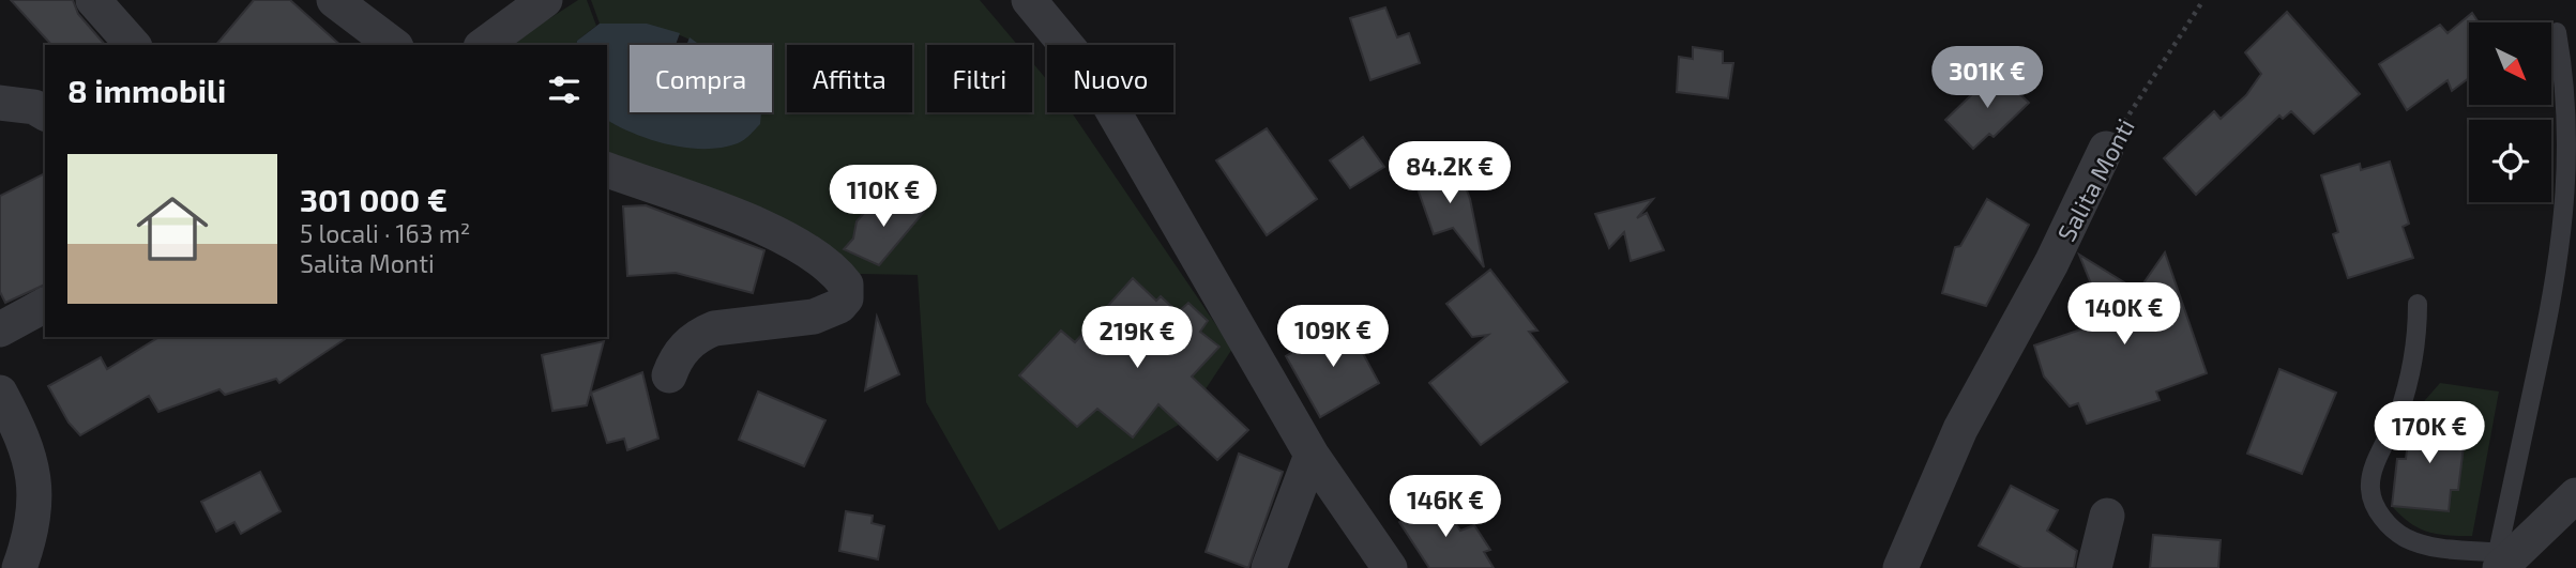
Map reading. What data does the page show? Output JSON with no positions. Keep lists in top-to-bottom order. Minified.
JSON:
{"streets":{"street":["Salita Monti"]},"north":"bottom right","page":{"chip":["Compra","Affitta","Filtri","Nuovo"],"heading":"8 immobili","price":["301K €","84.2K €","110K €","140K €","109K €","219K €","170K €","146K €"],"list":[{"name":"301 000 €","note":"5 locali · 163 m² · Salita Monti"}]}}
